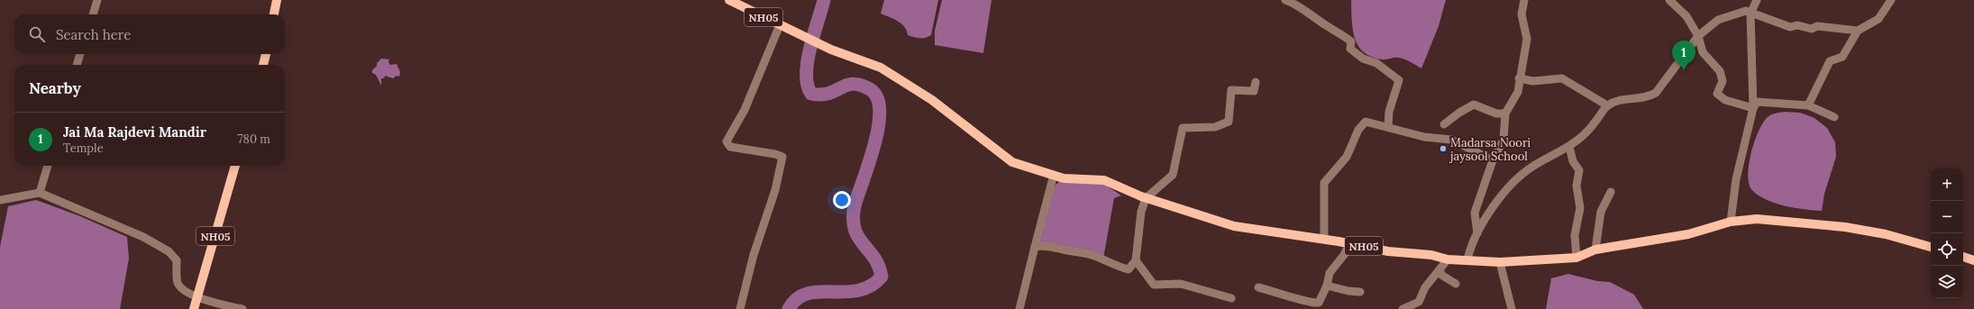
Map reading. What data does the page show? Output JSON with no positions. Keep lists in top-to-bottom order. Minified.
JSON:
{"streets":{"main road":["NH05"]},"places":["Madarsa Noori jaysool School"],"page":{"search":"Search here","pins":"1","heading":"Nearby","list":[{"mark":"1","name":"Jai Ma Rajdevi Mandir","note":"Temple","value":"780 m"}],"map_buttons":["+","−"]}}
